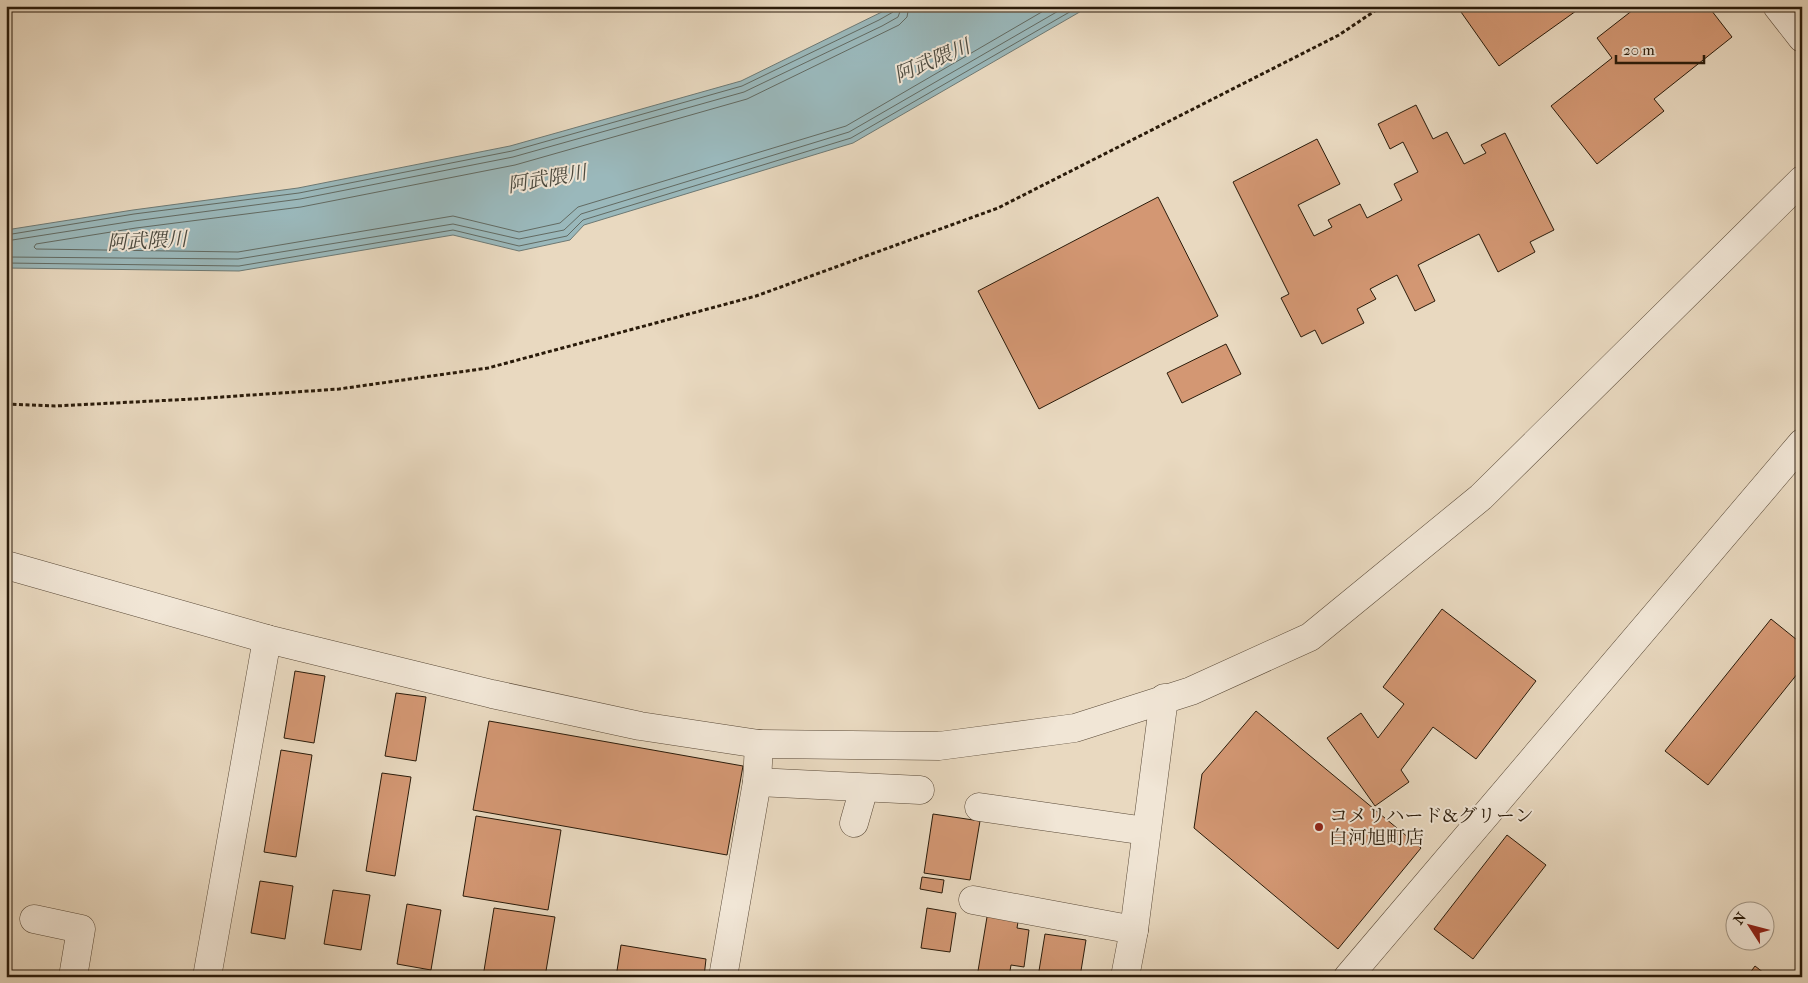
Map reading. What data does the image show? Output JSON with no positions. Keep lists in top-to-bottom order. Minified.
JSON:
{"water":["阿武隈川"],"places":["コメリハード&グリーン 白河旭町店"],"scale_bar":"20 m","north":"top left"}
